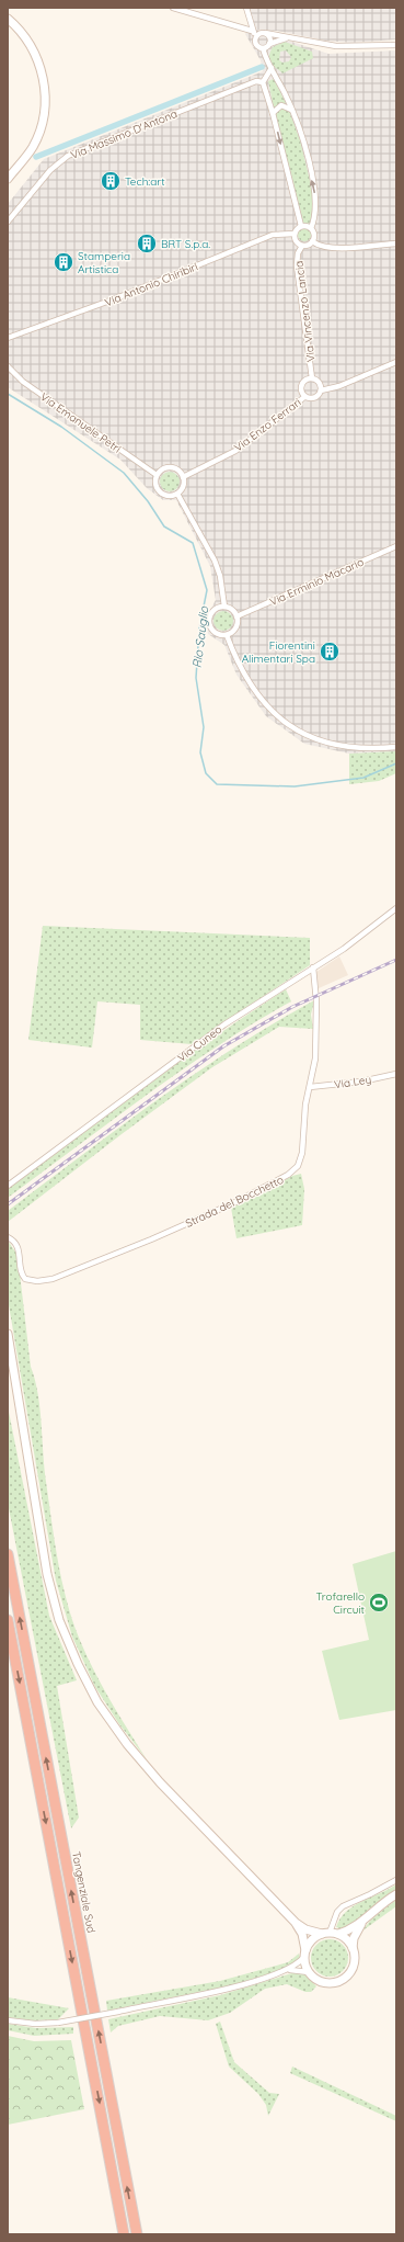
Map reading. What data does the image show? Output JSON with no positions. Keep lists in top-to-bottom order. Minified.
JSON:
{"streets":{"highway":["Tangenziale Sud"],"street":["Via Massimo D'Antona","Via Antonio Chiribiri","Via Vincenzo Lancia","Via Emanuele Petri","Via Enzo Ferrari","Via Erminio Macario","Via Cuneo","Via Ley","Strada del Bocchetto"]},"crossings":[["Via Antonio Chiribiri","Via Vincenzo Lancia"],["Via Vincenzo Lancia","Via Enzo Ferrari"],["Via Emanuele Petri","Via Enzo Ferrari"],["Via Cuneo","Strada del Bocchetto"],["Via Ley","Strada del Bocchetto"]],"water":["Rio Sauglio"],"places":{"building":["Tech:art","BRT S.p.a.","Stamperia Artistica","Fiorentini Alimentari Spa"],"sports":["Trofarello Circuit"]}}
